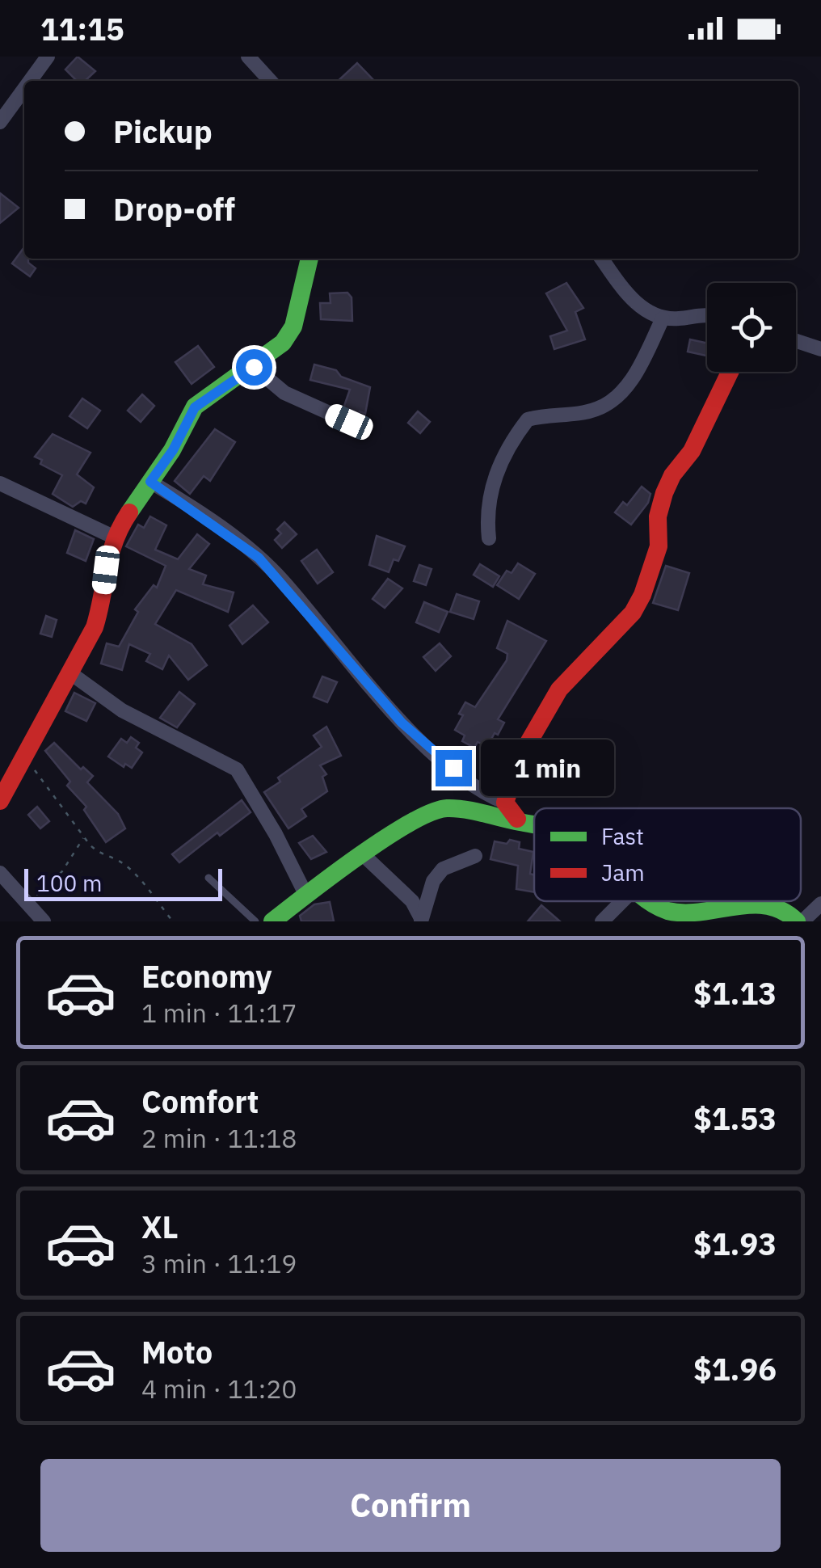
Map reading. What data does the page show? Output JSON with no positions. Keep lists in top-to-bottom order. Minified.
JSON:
{"legend":["Fast","Jam"],"scale_bar":"100 m","page":{"status":"11:15","banner":["Pickup","Drop-off"],"bubble":"1 min","scale":"100 m","list":[{"name":"Economy","note":"1 min · 11:17","value":"$1.13"},{"name":"Comfort","note":"2 min · 11:18","value":"$1.53"},{"name":"XL","note":"3 min · 11:19","value":"$1.93"},{"name":"Moto","note":"4 min · 11:20","value":"$1.96"}],"buttons":"Confirm"}}
